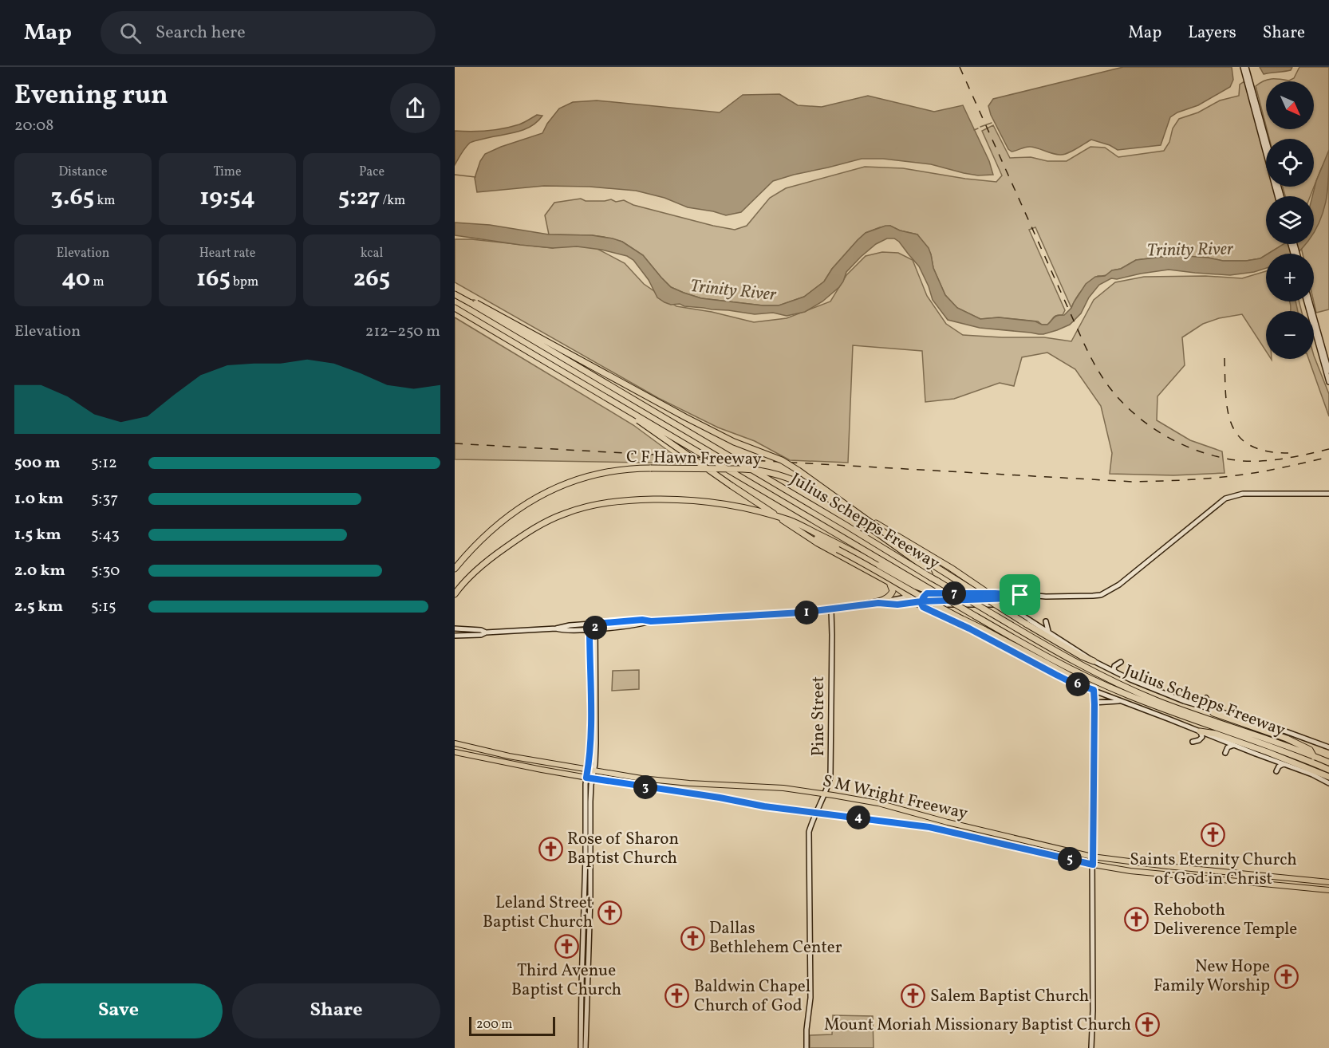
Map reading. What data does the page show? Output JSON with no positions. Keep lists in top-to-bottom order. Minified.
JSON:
{"streets":{"highway":["C F Hawn Freeway","Julius Schepps Freeway"],"main road":["Pine Street","S M Wright Freeway"]},"crossings":[["C F Hawn Freeway","Julius Schepps Freeway"],["Pine Street","S M Wright Freeway"]],"water":["Trinity River"],"places":{"church":["Saints Eternity Church of God in Christ","Rose of Sharon Baptist Church","Leland Street Baptist Church","Rehoboth Deliverence Temple","Dallas Bethlehem Center","Third Avenue Baptist Church","New Hope Family Worship","Baldwin Chapel Church of God","Salem Baptist Church","Mount Moriah Missionary Baptist Church"]},"scale_bar":"200 m","north":"bottom right","page":{"header":"Map","search":"Search here","nav":["Map","Layers","Share"],"heading":["Evening run","20:08"],"map_buttons":["+","−"],"stats":[["Distance","3.65 km"],["Time","19:54"],["Pace","5:27 /km"],["Elevation","40 m"],["Heart rate","165 bpm"],["kcal","265"]],"chart":["Elevation","212–250 m"],"list":[{"name":"500 m","note":"5:12"},{"name":"1.0 km","note":"5:37"},{"name":"1.5 km","note":"5:43"},{"name":"2.0 km","note":"5:30"},{"name":"2.5 km","note":"5:15"}],"pins":["7","1","2","6","3","4","5"],"buttons":["Save","Share"],"scale":"200 m"}}
